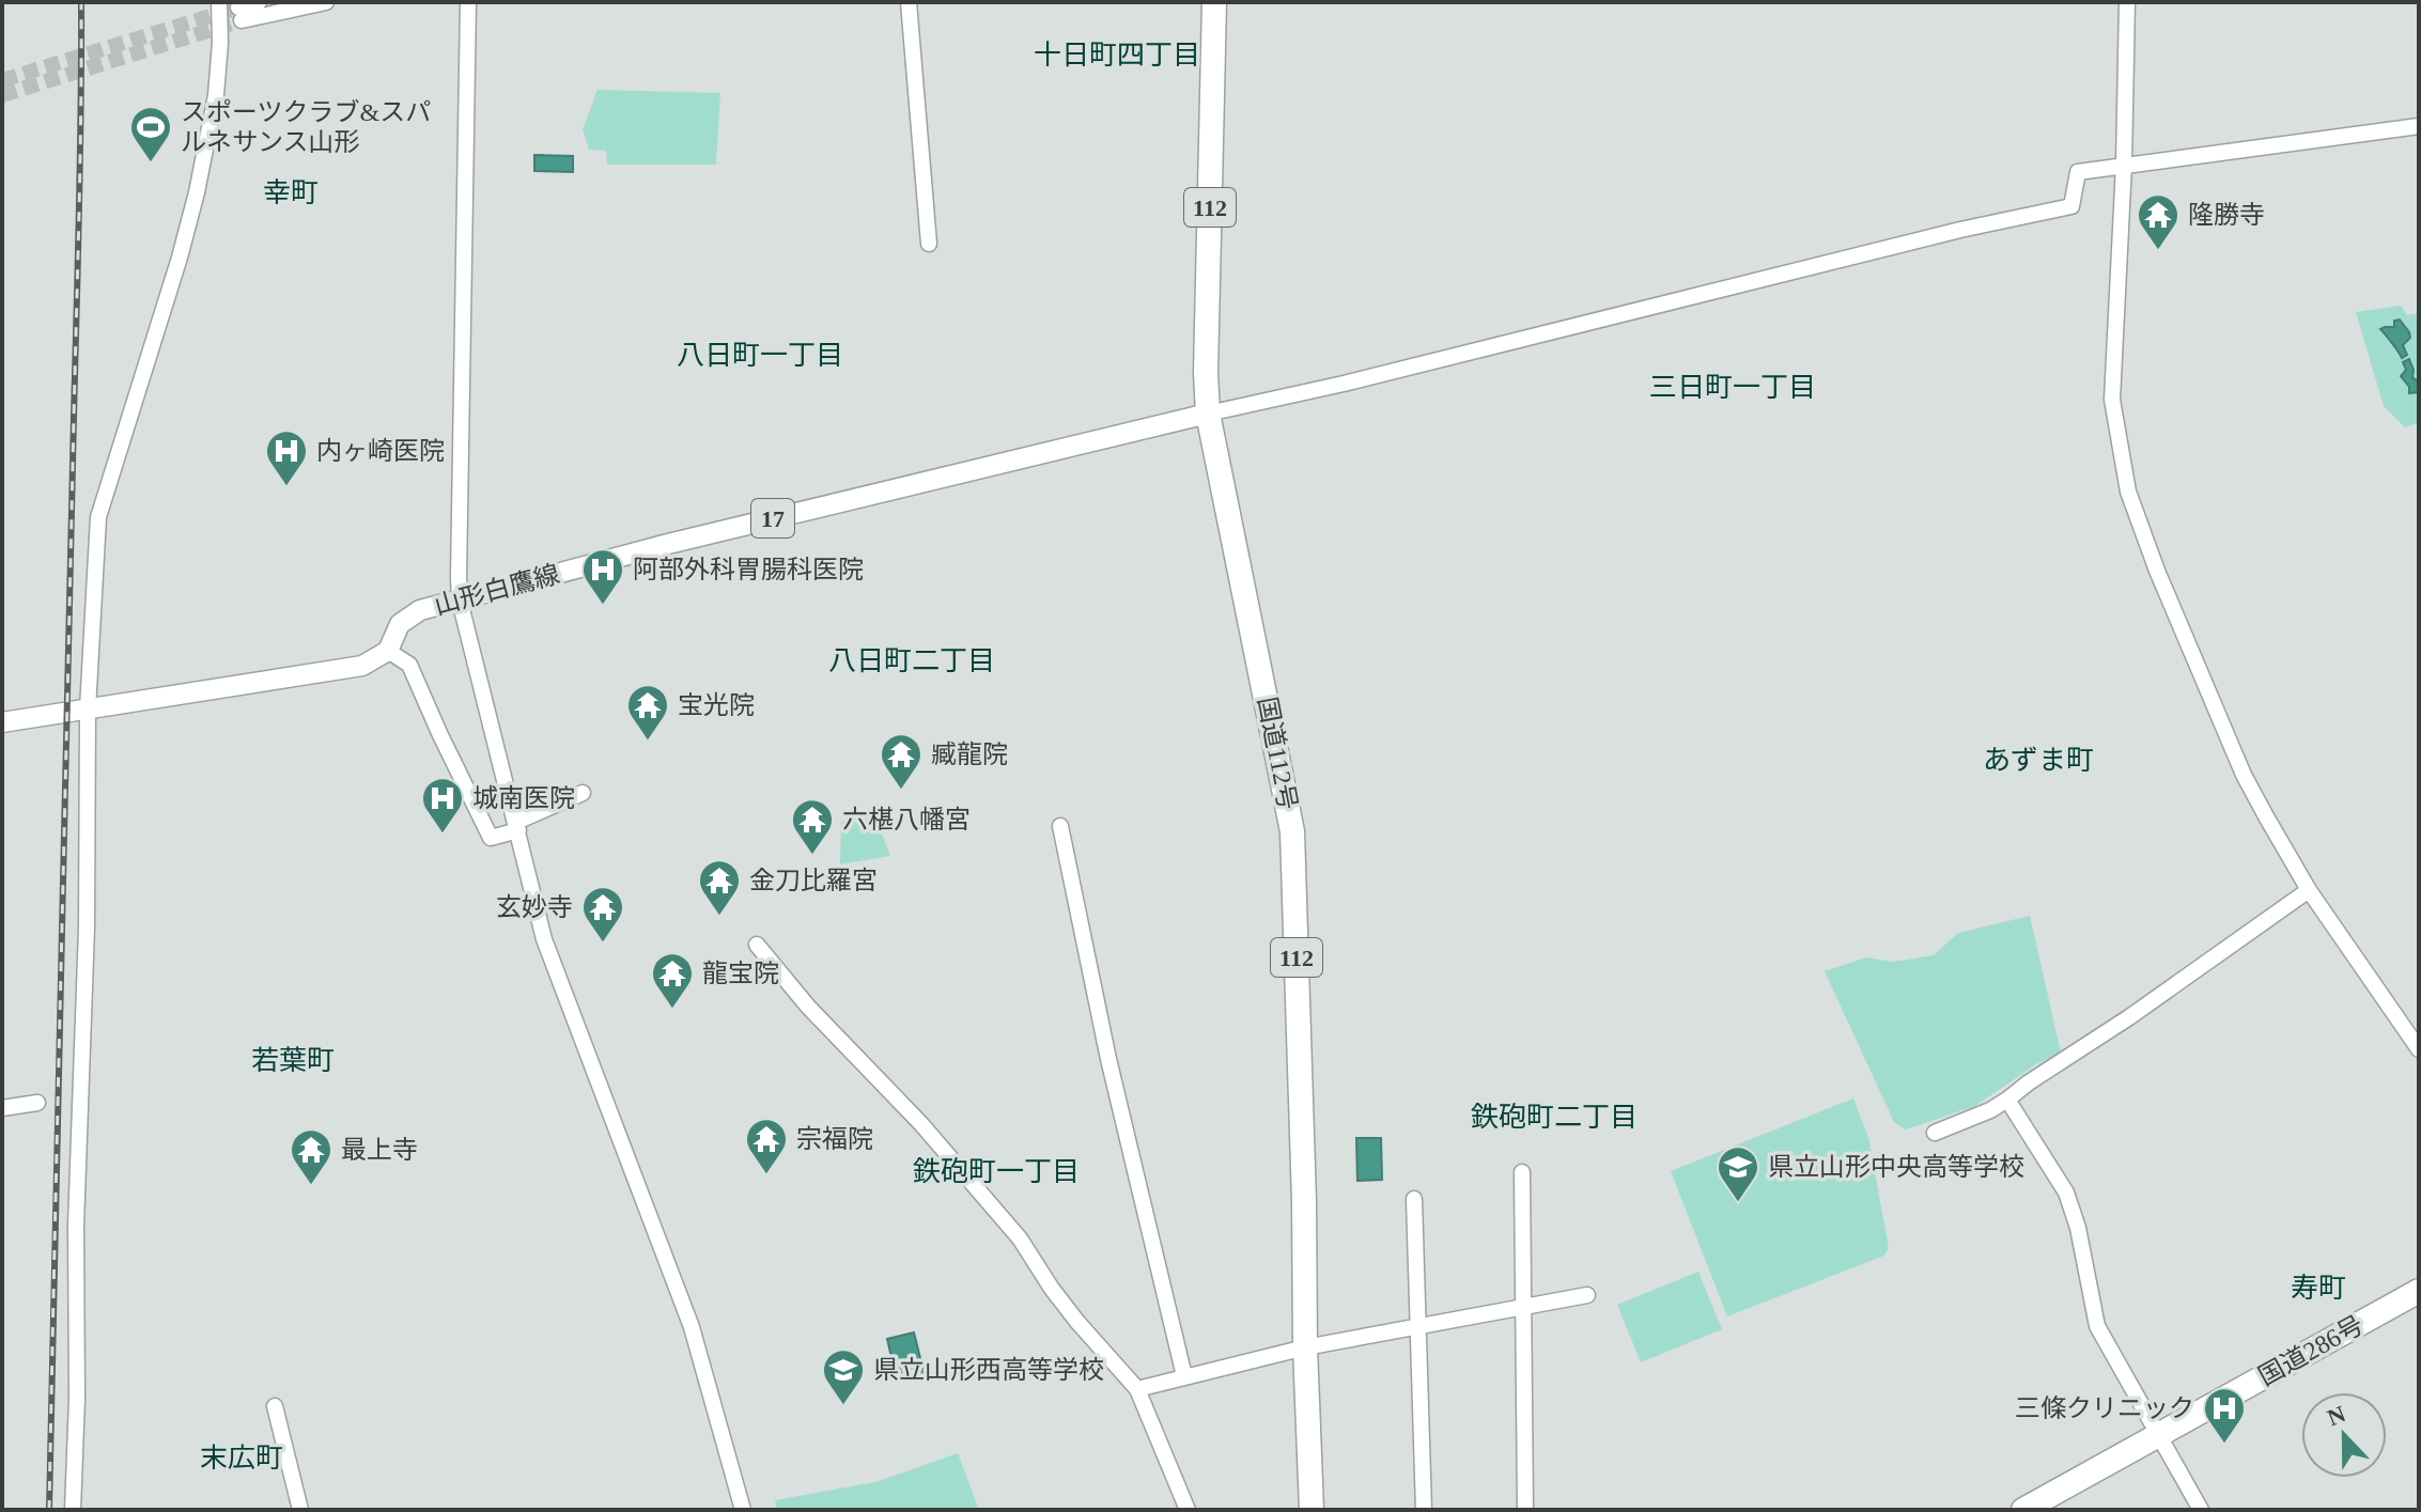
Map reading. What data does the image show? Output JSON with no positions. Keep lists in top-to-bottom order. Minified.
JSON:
{"streets":{"highway":["112","国道112号","国道286号"],"main road":["17","山形白鷹線"]},"crossings":[["山形白鷹線","国道112号"]],"districts":["十日町四丁目","幸町","八日町一丁目","三日町一丁目","八日町二丁目","あずま町","若葉町","鉄砲町二丁目","鉄砲町一丁目","寿町","末広町"],"places":{"sports":["スポーツクラブ&スパ ルネサンス山形"],"temple":["隆勝寺","宝光院","臧龍院","六椹八幡宮","金刀比羅宮","玄妙寺","龍宝院","宗福院","最上寺"],"hospital":["内ヶ崎医院","阿部外科胃腸科医院","城南医院","三條クリニック"],"school or university":["県立山形中央高等学校","県立山形西高等学校"]},"north":"top"}
